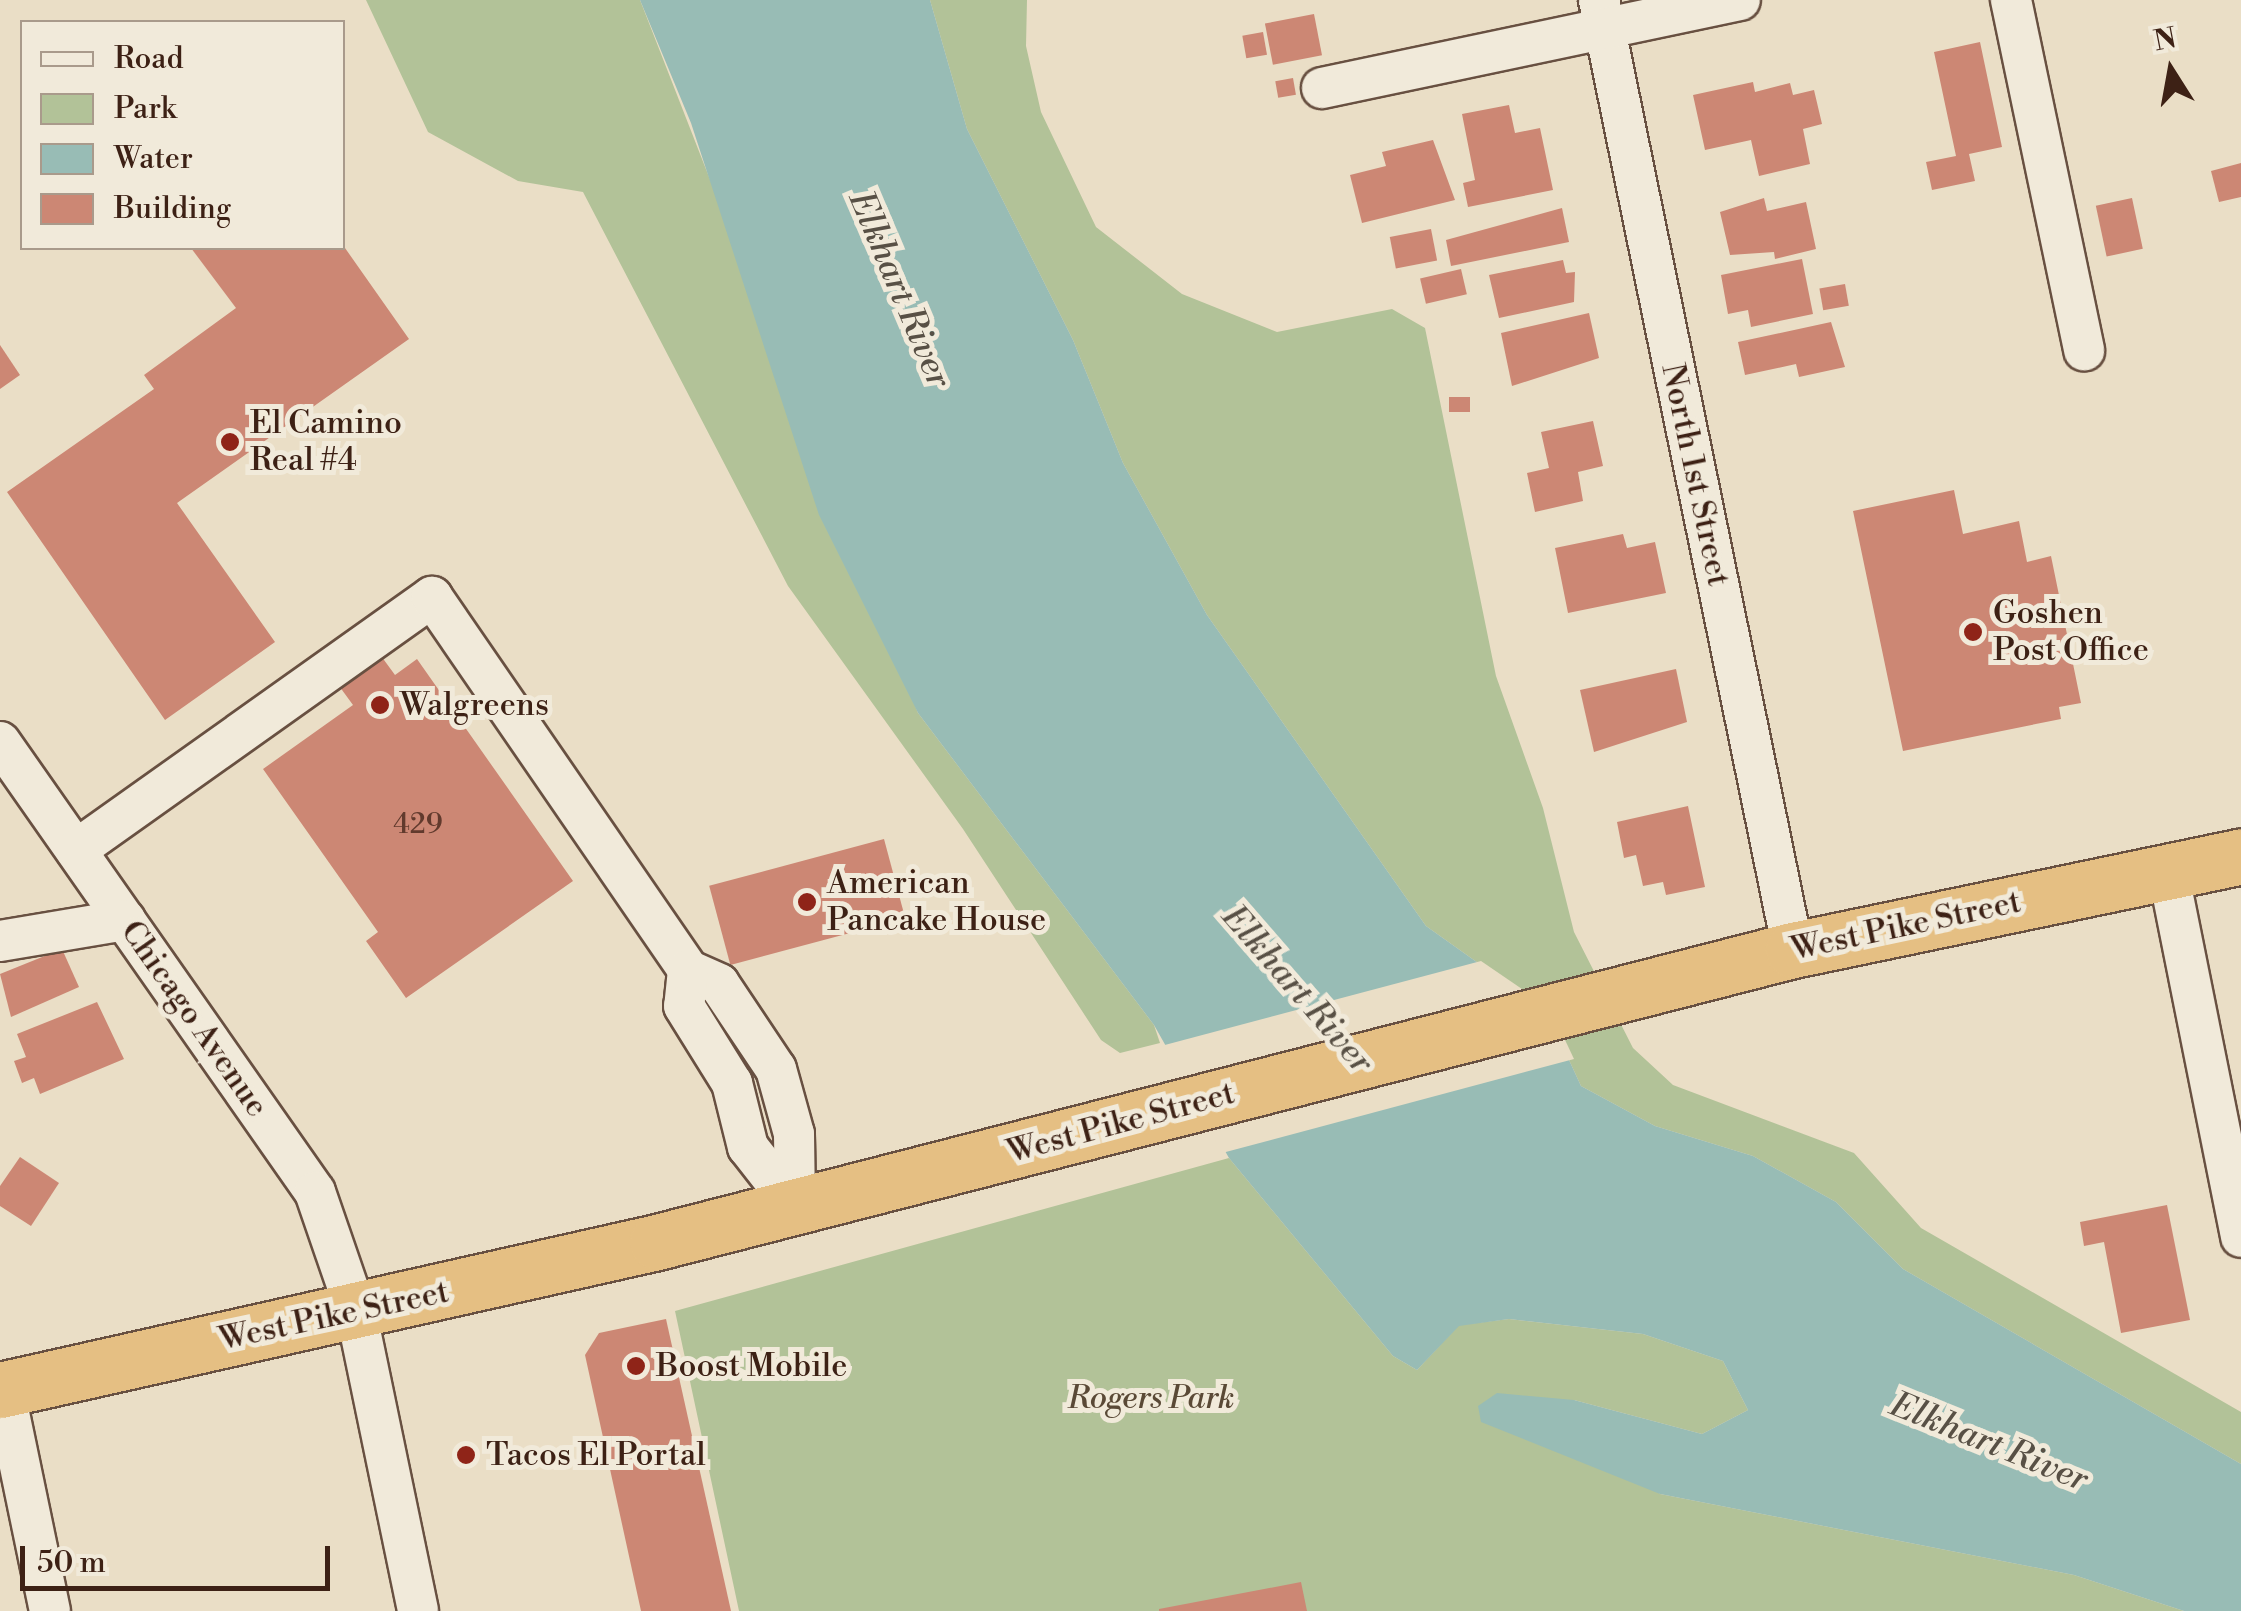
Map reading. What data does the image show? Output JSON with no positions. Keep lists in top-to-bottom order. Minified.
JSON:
{"streets":{"highway":["West Pike Street"],"street":["North 1st Street","Chicago Avenue"]},"crossings":[["North 1st Street","West Pike Street"],["West Pike Street","Chicago Avenue"]],"water":["Elkhart River"],"parks":["Rogers Park"],"places":["El Camino Real #4","Goshen Post Office","Walgreens","American Pancake House","Boost Mobile","Tacos El Portal"],"house_numbers":["429"],"legend":["Road","Park","Water","Building"],"scale_bar":"50 m","north":"top"}
